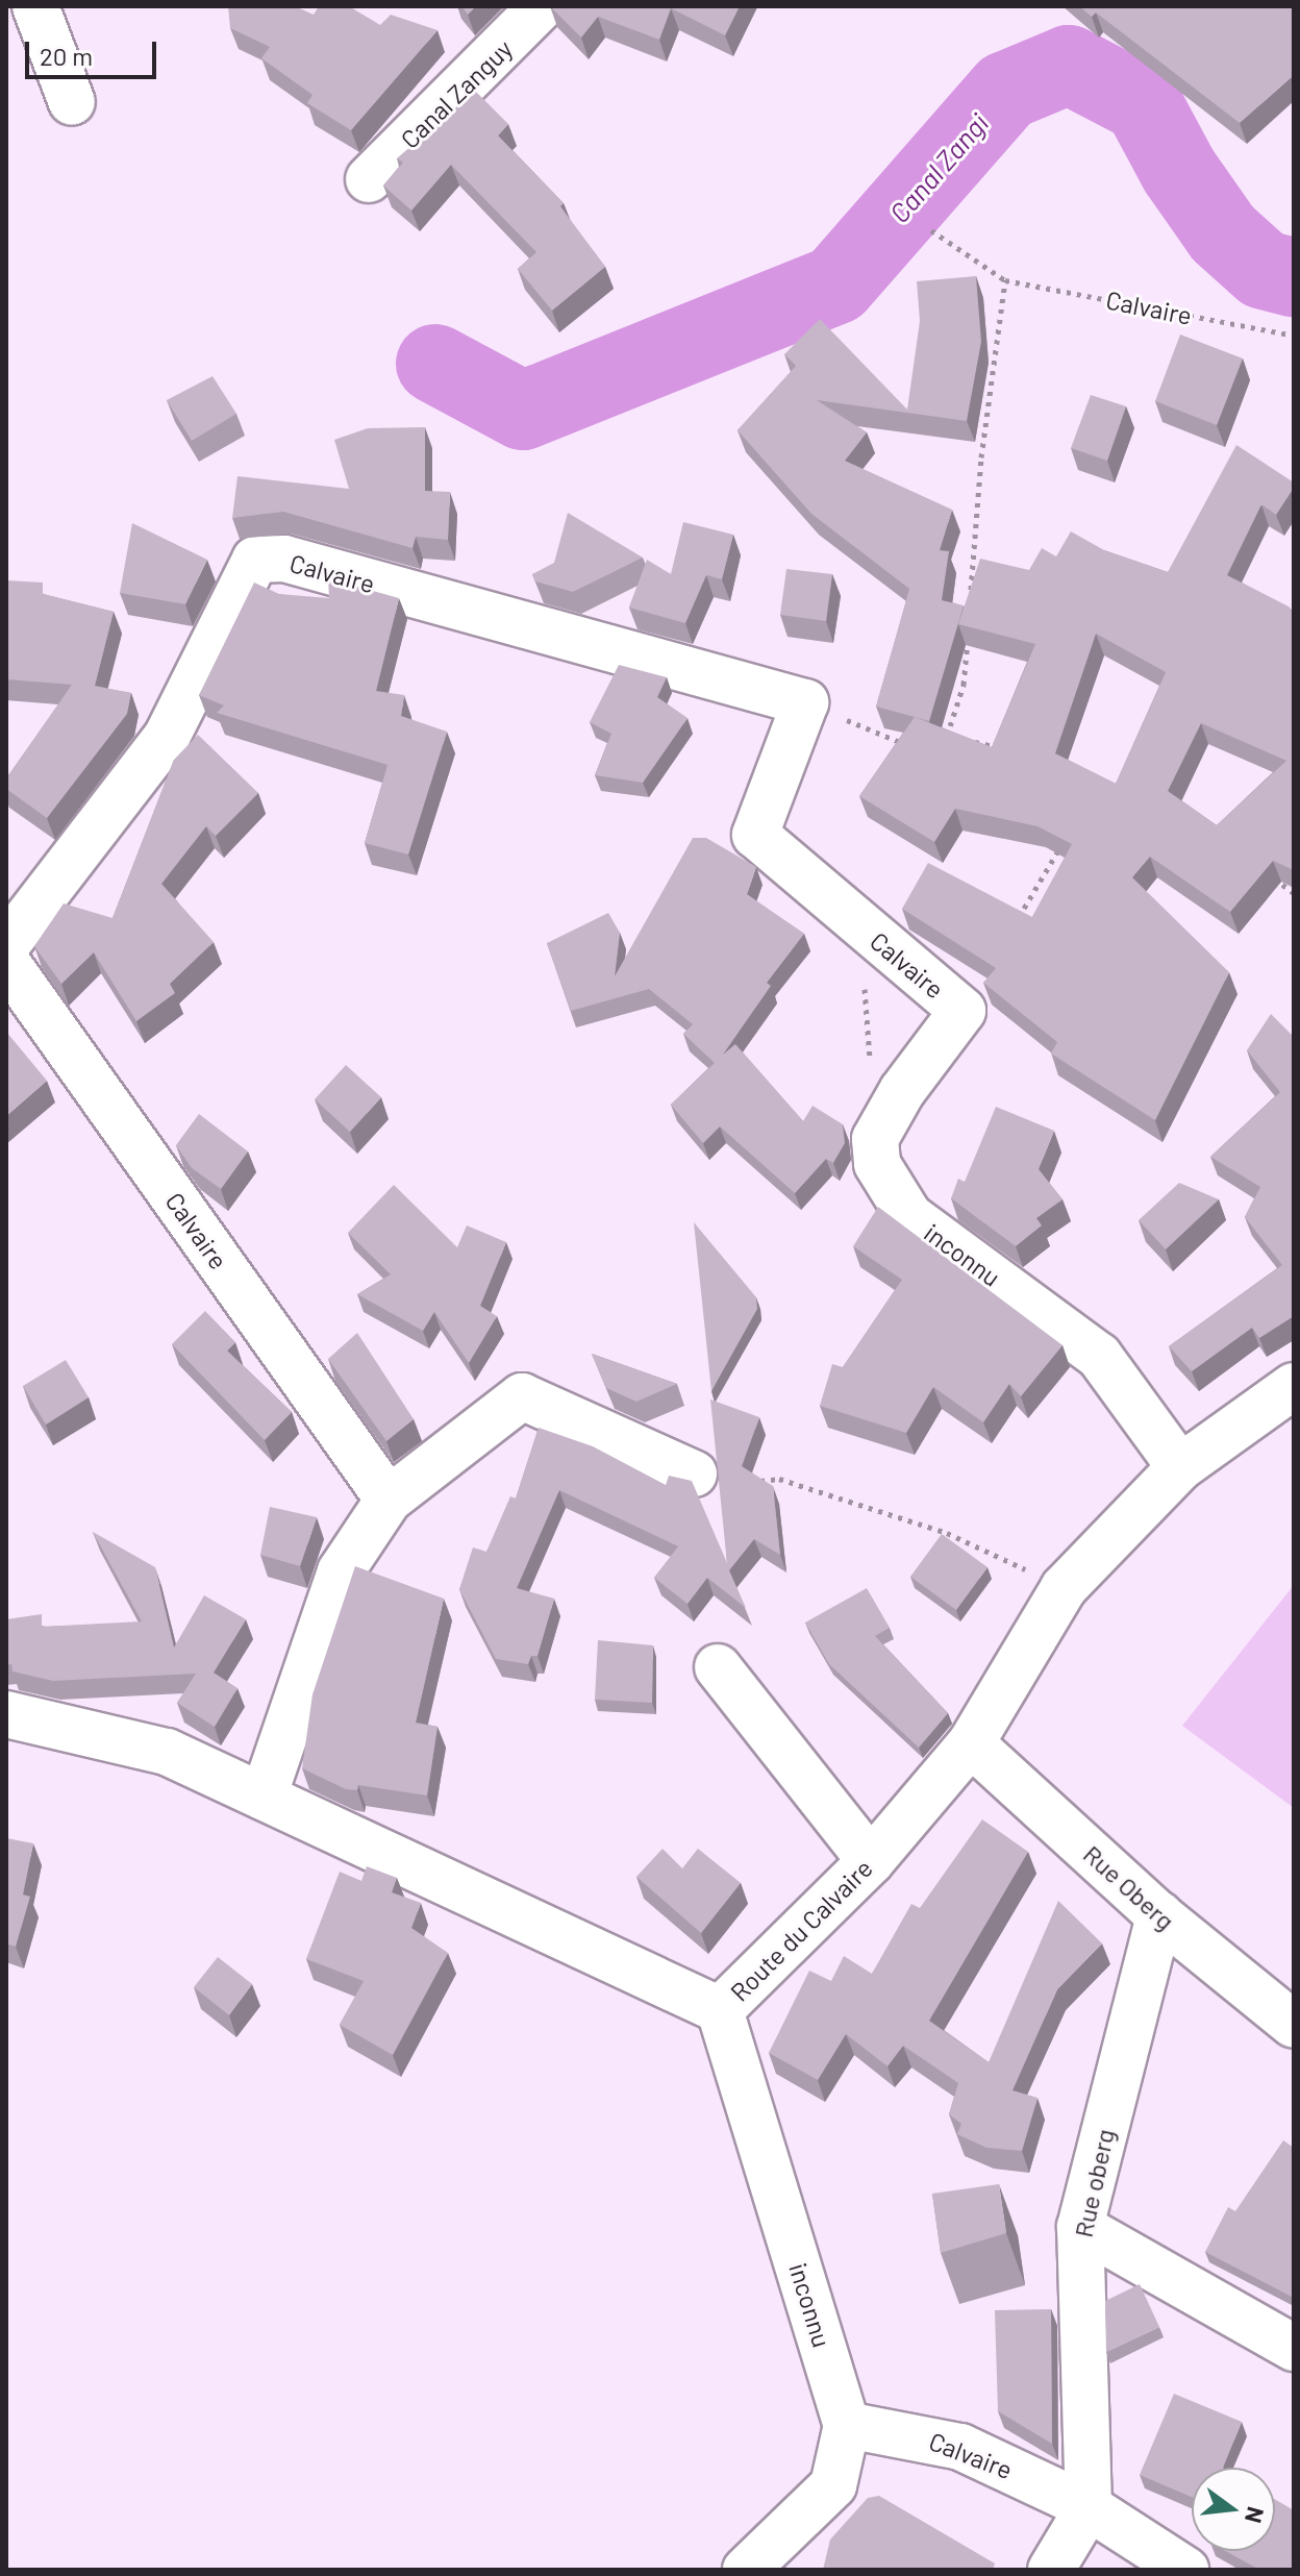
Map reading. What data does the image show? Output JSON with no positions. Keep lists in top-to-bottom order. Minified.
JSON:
{"streets":{"street":["Canal Zanguy","Calvaire","inconnu","Rue Oberg","Route du Calvaire","Rue oberg"]},"crossings":[["Calvaire","inconnu"],["Calvaire","Rue oberg"],["inconnu","Route du Calvaire"],["Rue Oberg","Route du Calvaire"],["Rue Oberg","Rue oberg"]],"water":["Canal Zangi"],"scale_bar":"20 m","north":"right"}
